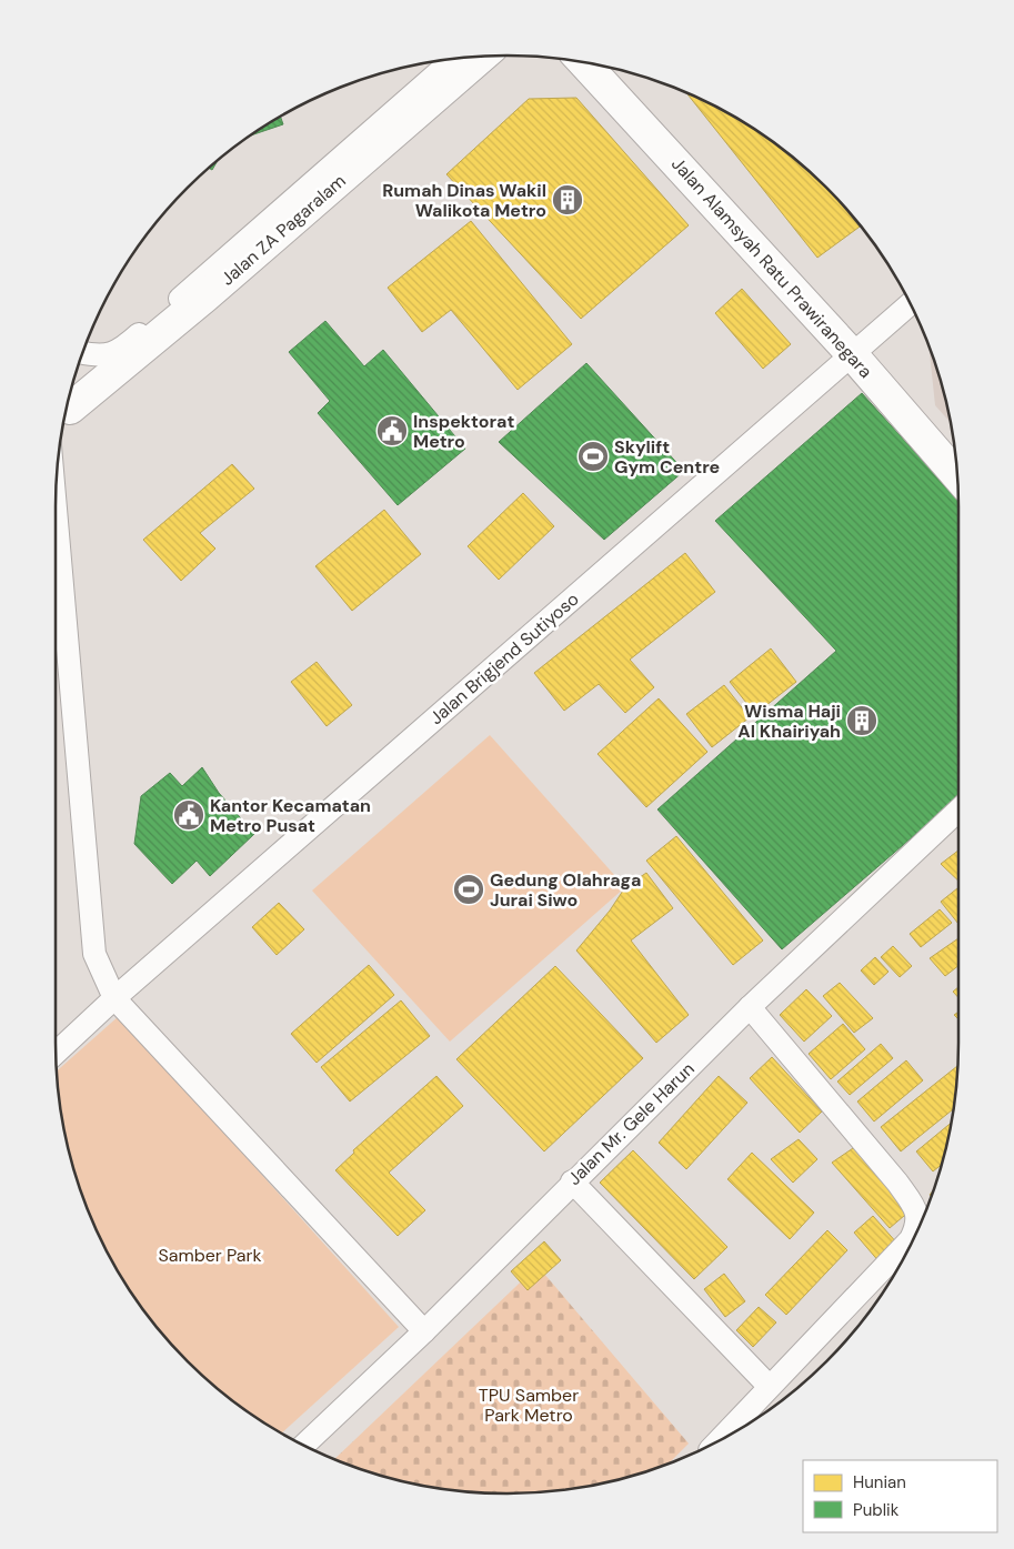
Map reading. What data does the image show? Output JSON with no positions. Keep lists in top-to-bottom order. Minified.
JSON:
{"streets":{"main road":["Jalan ZA Pagaralam","Jalan Alamsyah Ratu Prawiranegara"],"street":["Jalan Brigjend Sutiyoso","Jalan Mr. Gele Harun"]},"crossings":[["Jalan Alamsyah Ratu Prawiranegara","Jalan Brigjend Sutiyoso"]],"parks":["Samber Park","TPU Samber Park Metro"],"places":{"building":["Rumah Dinas Wakil Walikota Metro","Wisma Haji Al Khairiyah"],"public building":["Inspektorat Metro","Kantor Kecamatan Metro Pusat"],"sports":["Skylift Gym Centre","Gedung Olahraga Jurai Siwo"]},"legend":["Hunian","Publik"]}
